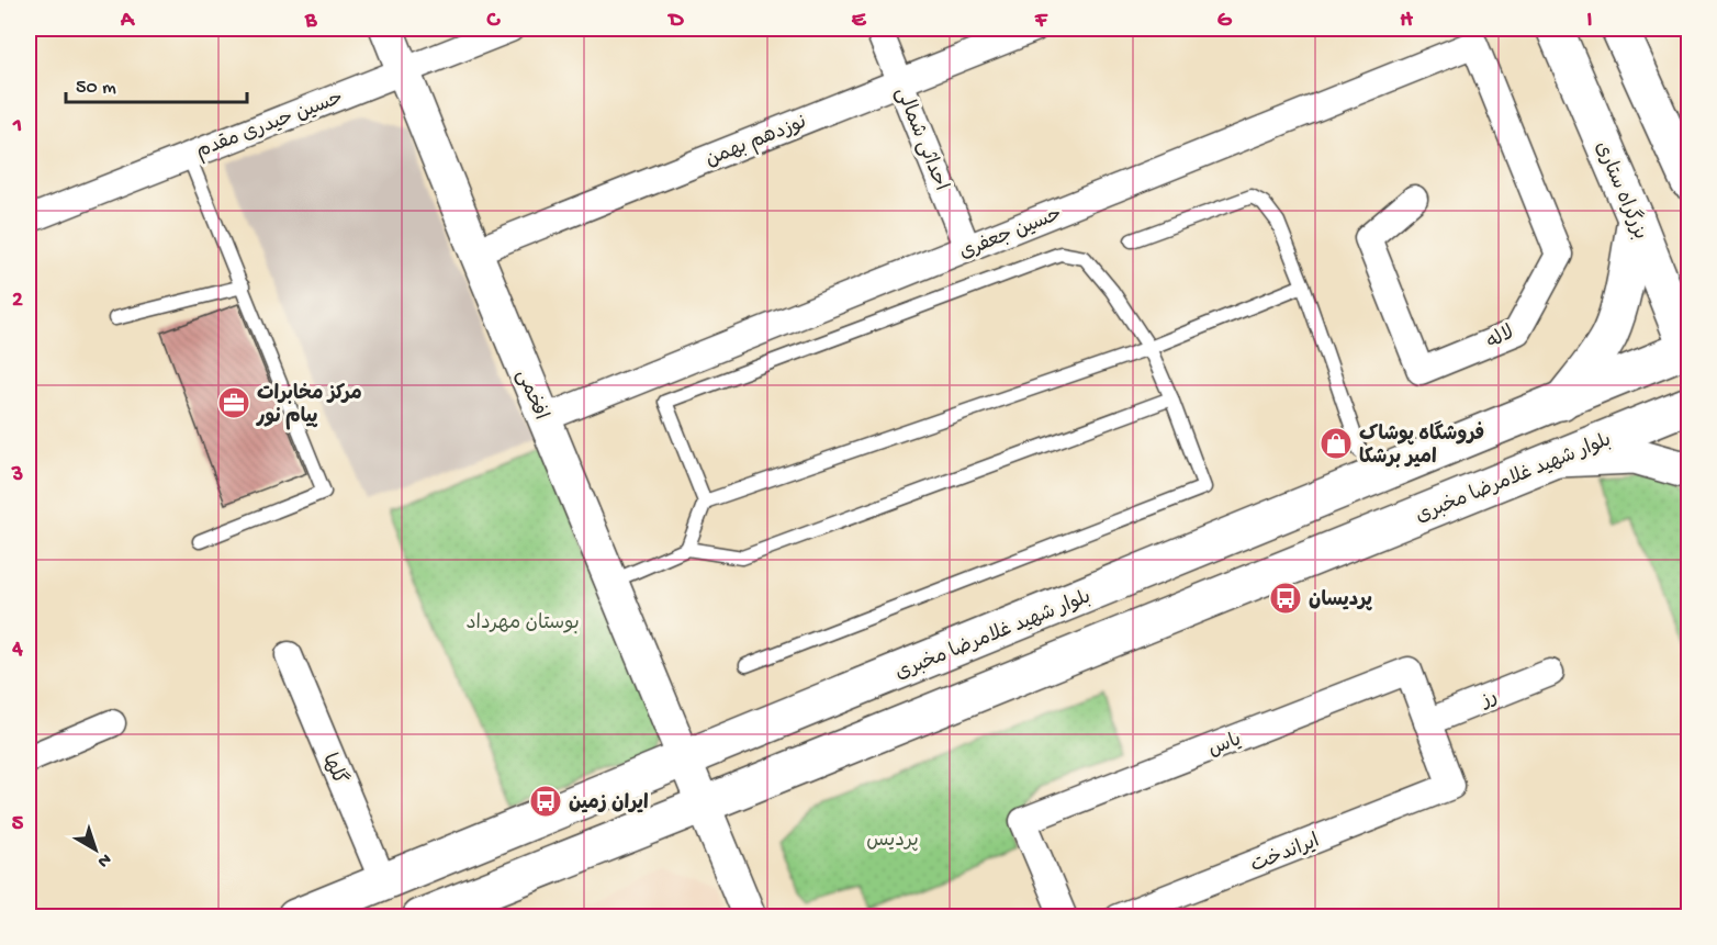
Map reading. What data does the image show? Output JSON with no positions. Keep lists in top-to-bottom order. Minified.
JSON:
{"streets":{"main road":["بزرگراه ستاری","بلوار شهید غلامرضا مخبری"],"street":["حسین حیدری مقدم","احداثی شمالی","نوزدهم بهمن","حسین جعفری","لاله","افخمی","رز","یاس","گلها","ایراندخت"]},"crossings":[["حسین حیدری مقدم","افخمی"],["احداثی شمالی","نوزدهم بهمن"],["احداثی شمالی","حسین جعفری"],["نوزدهم بهمن","افخمی"],["بزرگراه ستاری","بلوار شهید غلامرضا مخبری"],["حسین جعفری","لاله"],["حسین جعفری","افخمی"],["افخمی","بلوار شهید غلامرضا مخبری"],["بلوار شهید غلامرضا مخبری","گلها"],["رز","یاس"],["یاس","ایراندخت"]],"parks":["بوستان مهرداد","پردیس"],"places":{"office":["مرکز مخابرات پیام نور"],"shop":["فروشگاه پوشاک امیر برشکا"],"bus stop":["پردیسان","ایران زمین"]},"scale_bar":"50 m","north":"bottom right","grid":{"columns":["A","B","C","D","E","F","G","H","I"],"rows":["1","2","3","4","5"]}}
